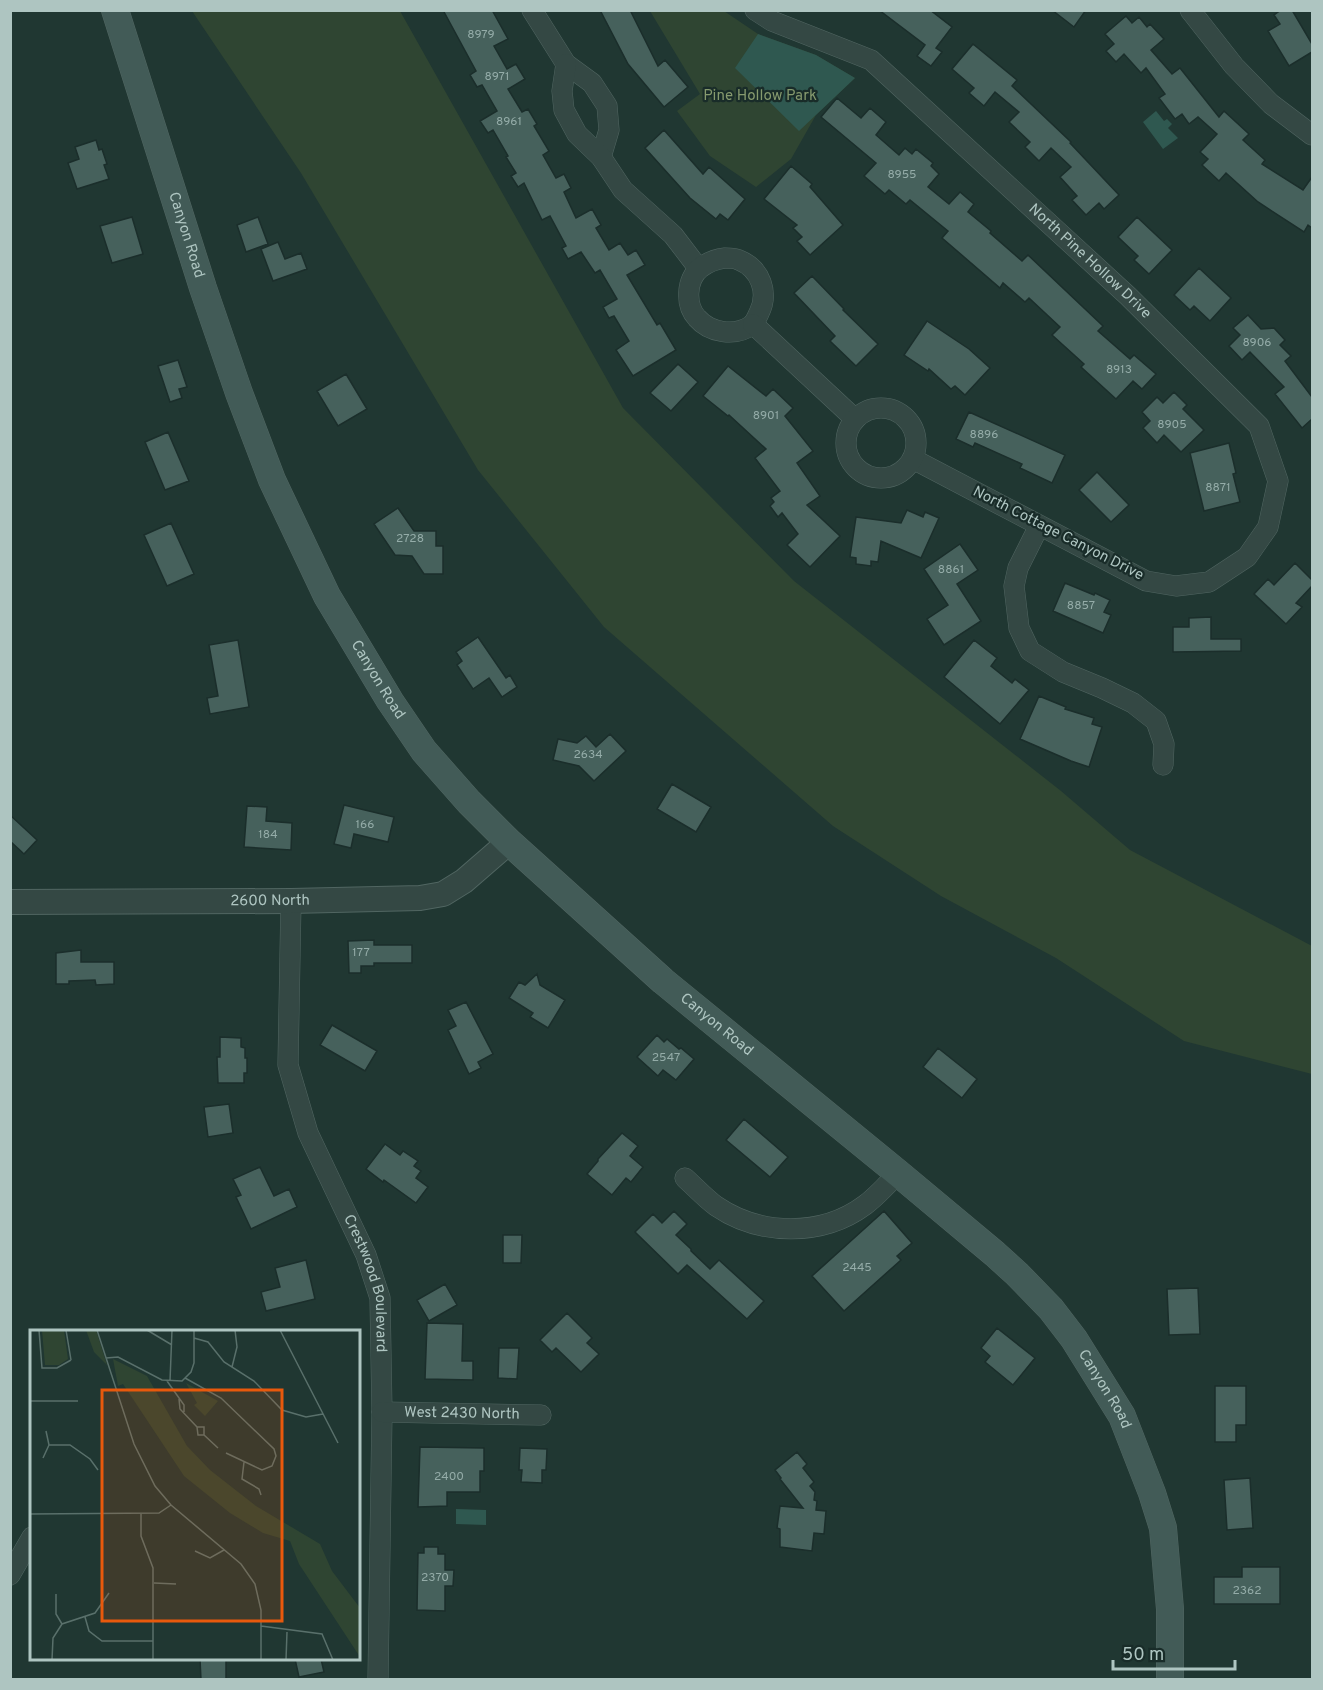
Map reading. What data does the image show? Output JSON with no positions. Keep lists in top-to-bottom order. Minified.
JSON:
{"streets":{"main road":["Canyon Road"],"street":["North Pine Hollow Drive","North Cottage Canyon Drive","2600 North","Crestwood Boulevard","West 2430 North"]},"crossings":[["Canyon Road","2600 North"],["North Pine Hollow Drive","North Cottage Canyon Drive"],["2600 North","Crestwood Boulevard"],["Crestwood Boulevard","West 2430 North"]],"parks":["Pine Hollow Park"],"house_numbers":["8979","8971","8961","8955","8906","8913","8901","8905","8896","8871","2728","8861","8857","2634","166","184","177","2547","2445","2400","2370","2362"],"scale_bar":"50 m"}
